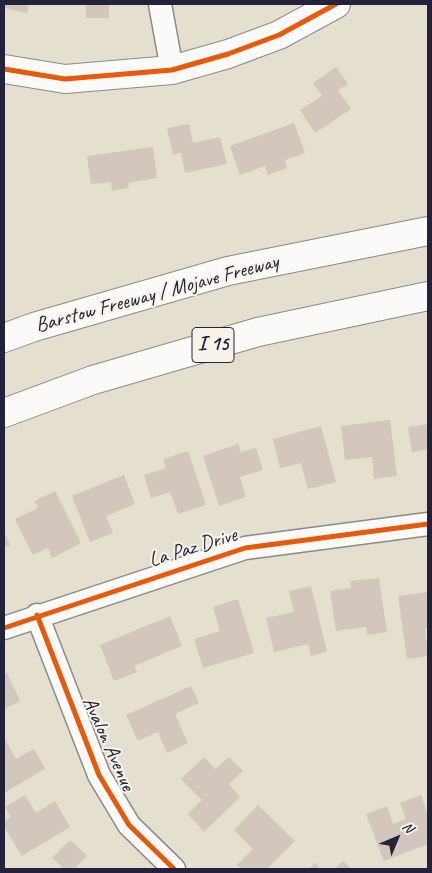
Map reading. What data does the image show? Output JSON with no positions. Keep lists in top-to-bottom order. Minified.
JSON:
{"streets":{"main road":["Barstow Freeway / Mojave Freeway","I 15"],"street":["La Paz Drive","Avalon Avenue"]},"crossings":[["La Paz Drive","Avalon Avenue"]],"north":"top right"}
